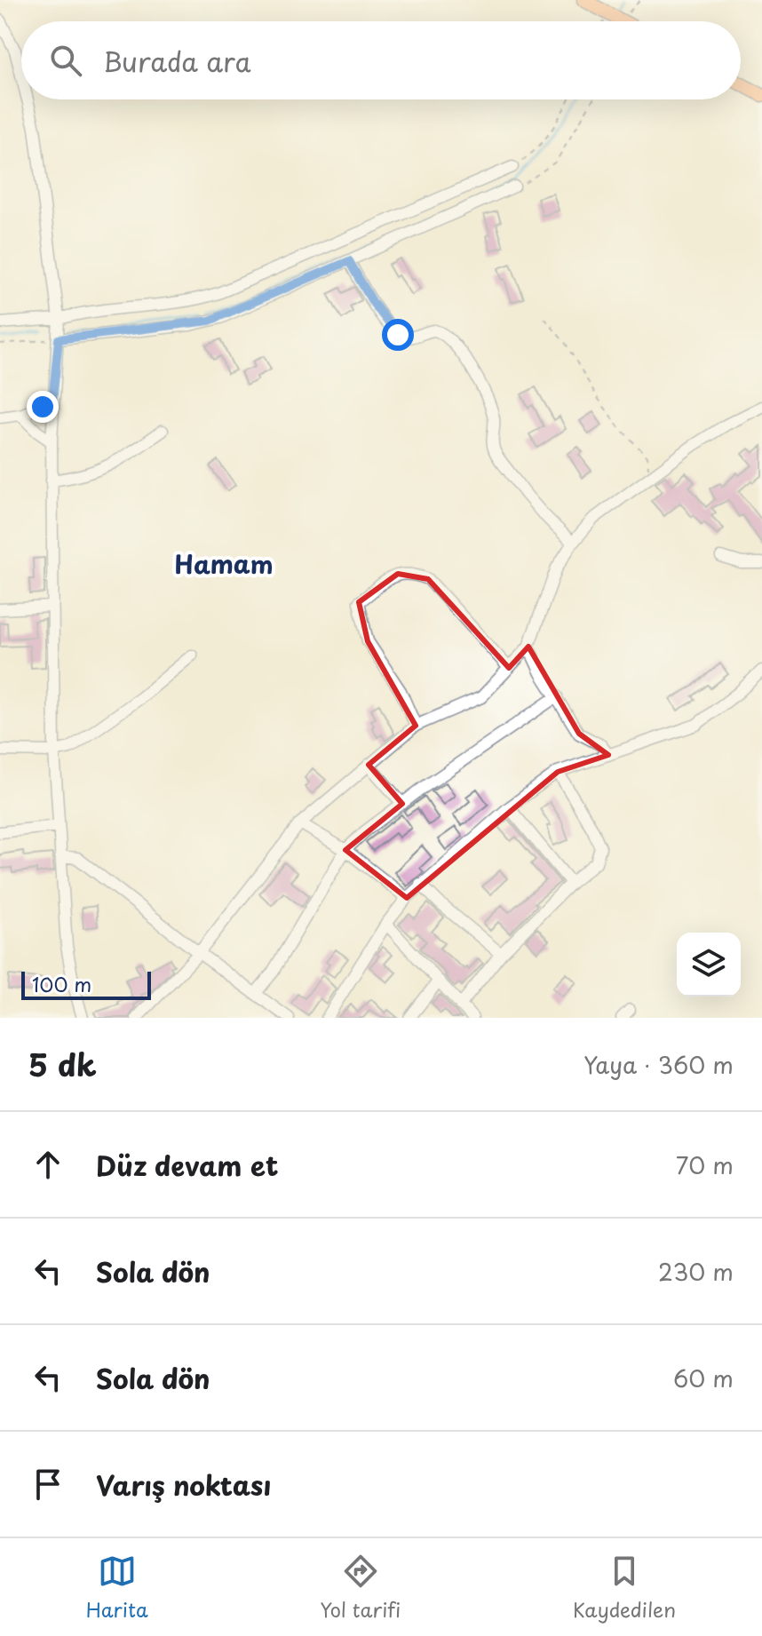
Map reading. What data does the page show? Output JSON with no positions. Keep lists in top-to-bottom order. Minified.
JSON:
{"districts":["Hamam"],"scale_bar":"100 m","page":{"search":"Burada ara","scale":"100 m","heading":["5 dk","Yaya · 360 m"],"list":[["Düz devam et","70 m"],["Sola dön","230 m"],["Sola dön","60 m"],"Varış noktası"],"nav":["Harita","Yol tarifi","Kaydedilen"]}}
